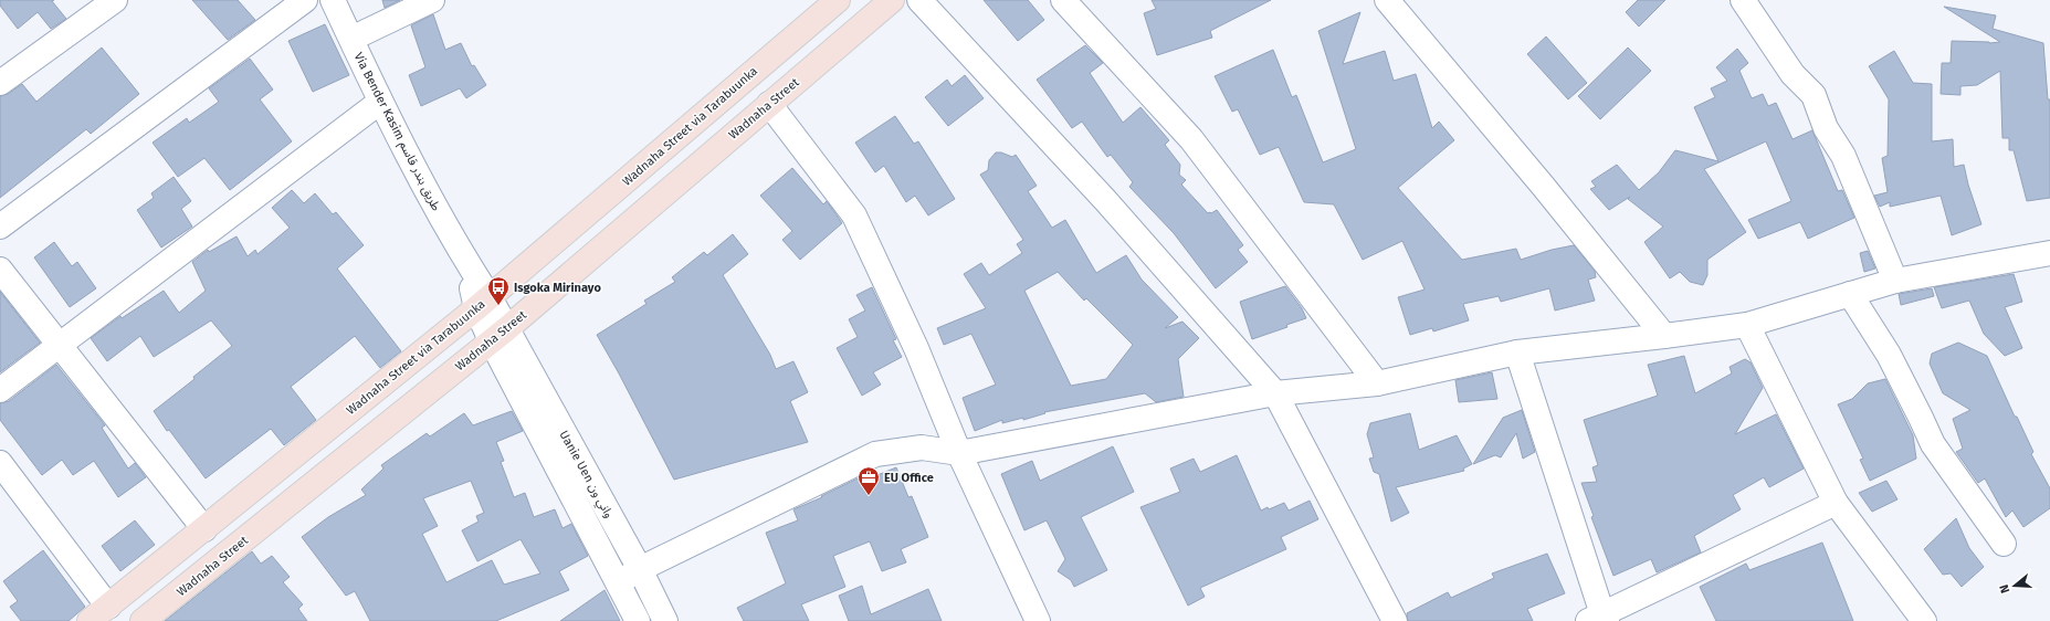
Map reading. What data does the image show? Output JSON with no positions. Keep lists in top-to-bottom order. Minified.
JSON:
{"streets":{"main road":["Wadnaha Street","Wadnaha Street via Tarabuunka"],"street":["Via Bender Kasim طريق بندر قاسم","Uanie Uen واني ون"]},"crossings":[["Wadnaha Street","Via Bender Kasim طريق بندر قاسم"],["Wadnaha Street","Uanie Uen واني ون"],["Wadnaha Street via Tarabuunka","Via Bender Kasim طريق بندر قاسم"],["Via Bender Kasim طريق بندر قاسم","Uanie Uen واني ون"]],"places":{"bus stop":["Isgoka Mirinayo"],"office":["EU Office"]},"north":"left"}
